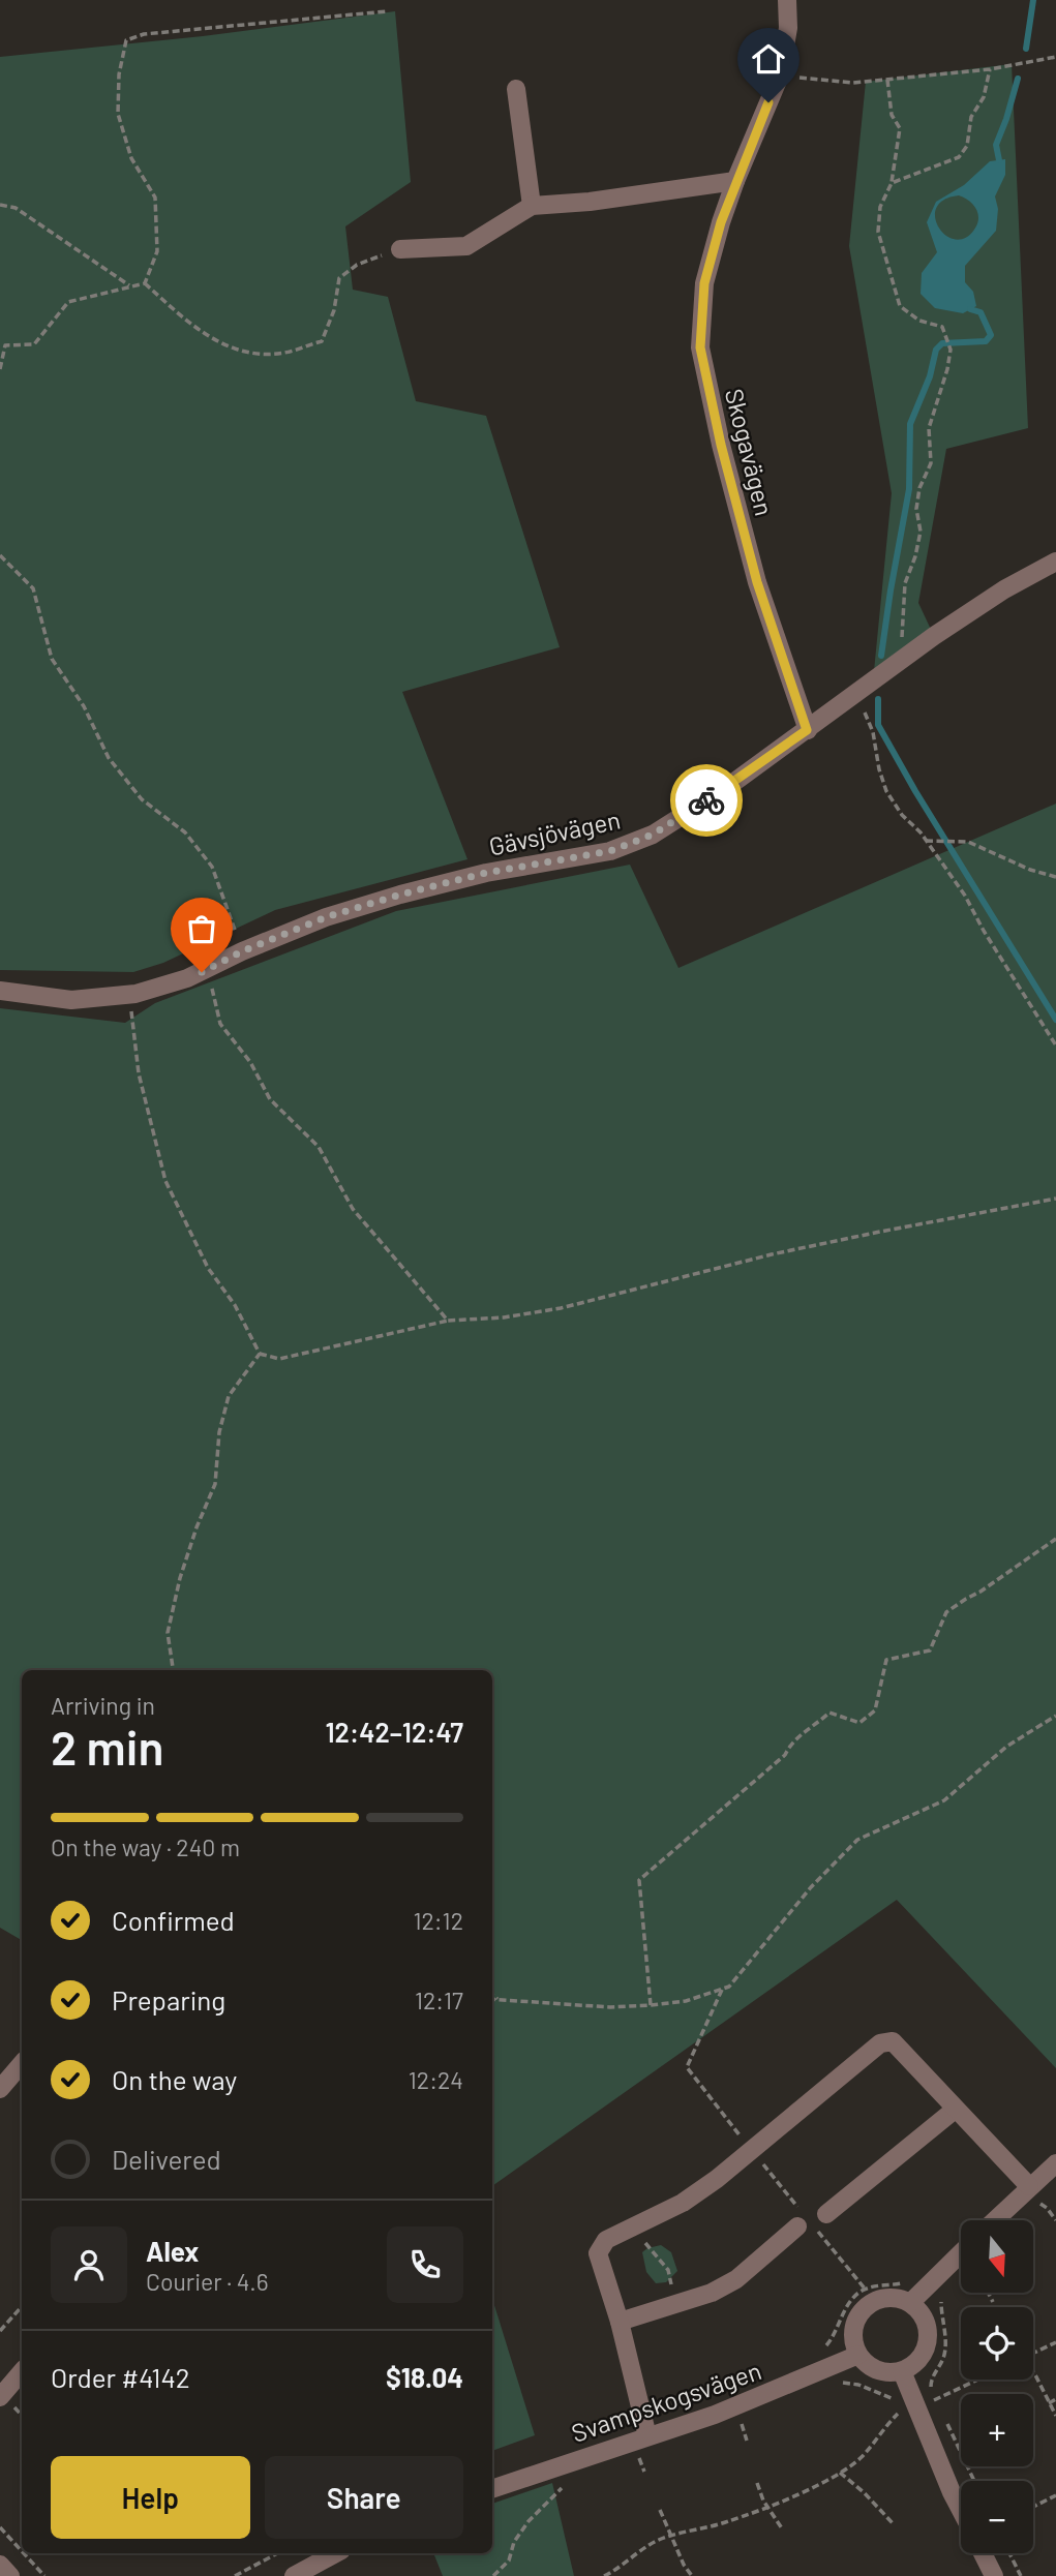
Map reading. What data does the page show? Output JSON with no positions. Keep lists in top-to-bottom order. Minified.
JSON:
{"streets":{"street":["Skogavägen","Gävsjövägen","Svampskogsvägen"]},"crossings":[["Skogavägen","Gävsjövägen"]],"north":"bottom","page":{"heading":["2 min","Arriving in","12:42–12:47"],"panel":["Alex","Courier · 4.6","Order #4142","$18.04"],"bar":"On the way · 240 m","list":[["Confirmed","12:12"],["Preparing","12:17"],["On the way","12:24"],"Delivered"],"map_buttons":["+","−"],"buttons":["Help","Share"]}}
